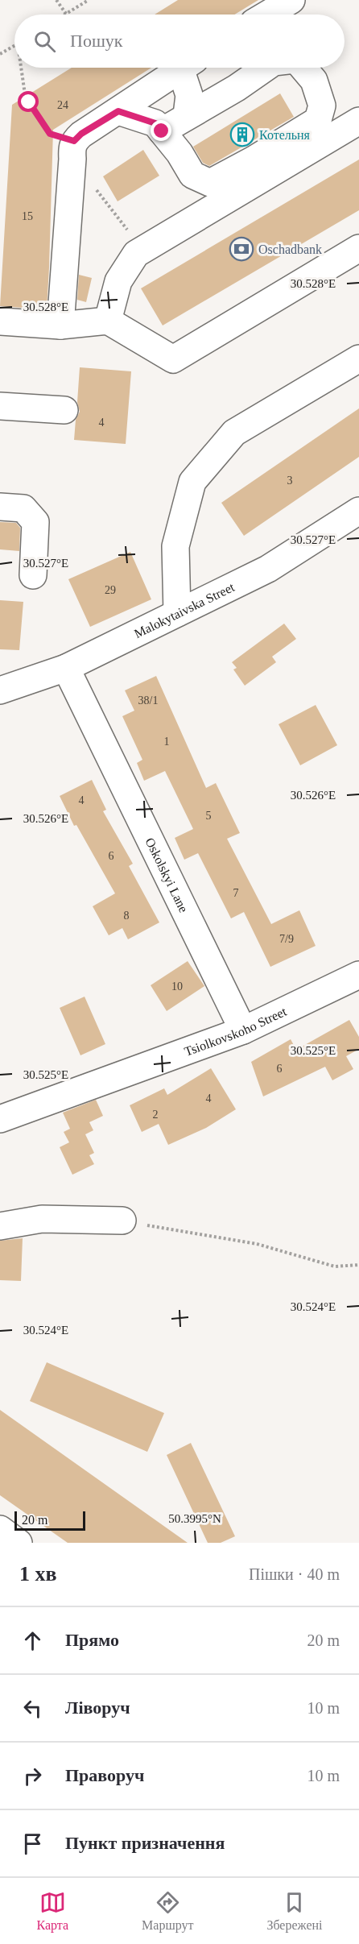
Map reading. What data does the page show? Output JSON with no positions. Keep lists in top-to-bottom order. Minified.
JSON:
{"streets":{"street":["Malokytaivska Street","Oskolskyi Lane","Tsiolkovskoho Street"]},"crossings":[["Malokytaivska Street","Oskolskyi Lane"],["Oskolskyi Lane","Tsiolkovskoho Street"]],"places":{"building":["Котельня"],"bank":["Oschadbank"]},"house_numbers":["24","15","4","3","29","38/1","1","4","5","6","7","8","7/9","10","6","4","2"],"scale_bar":"20 m","page":{"search":"Пошук","scale":"20 m","heading":["1 хв","Пішки · 40 m"],"list":[["Прямо","20 m"],["Ліворуч","10 m"],["Праворуч","10 m"],"Пункт призначення"],"nav":["Карта","Маршрут","Збережені"]},"coordinates":["30.528°E","30.527°E","30.526°E","30.525°E","30.524°E","50.3995°N"]}
